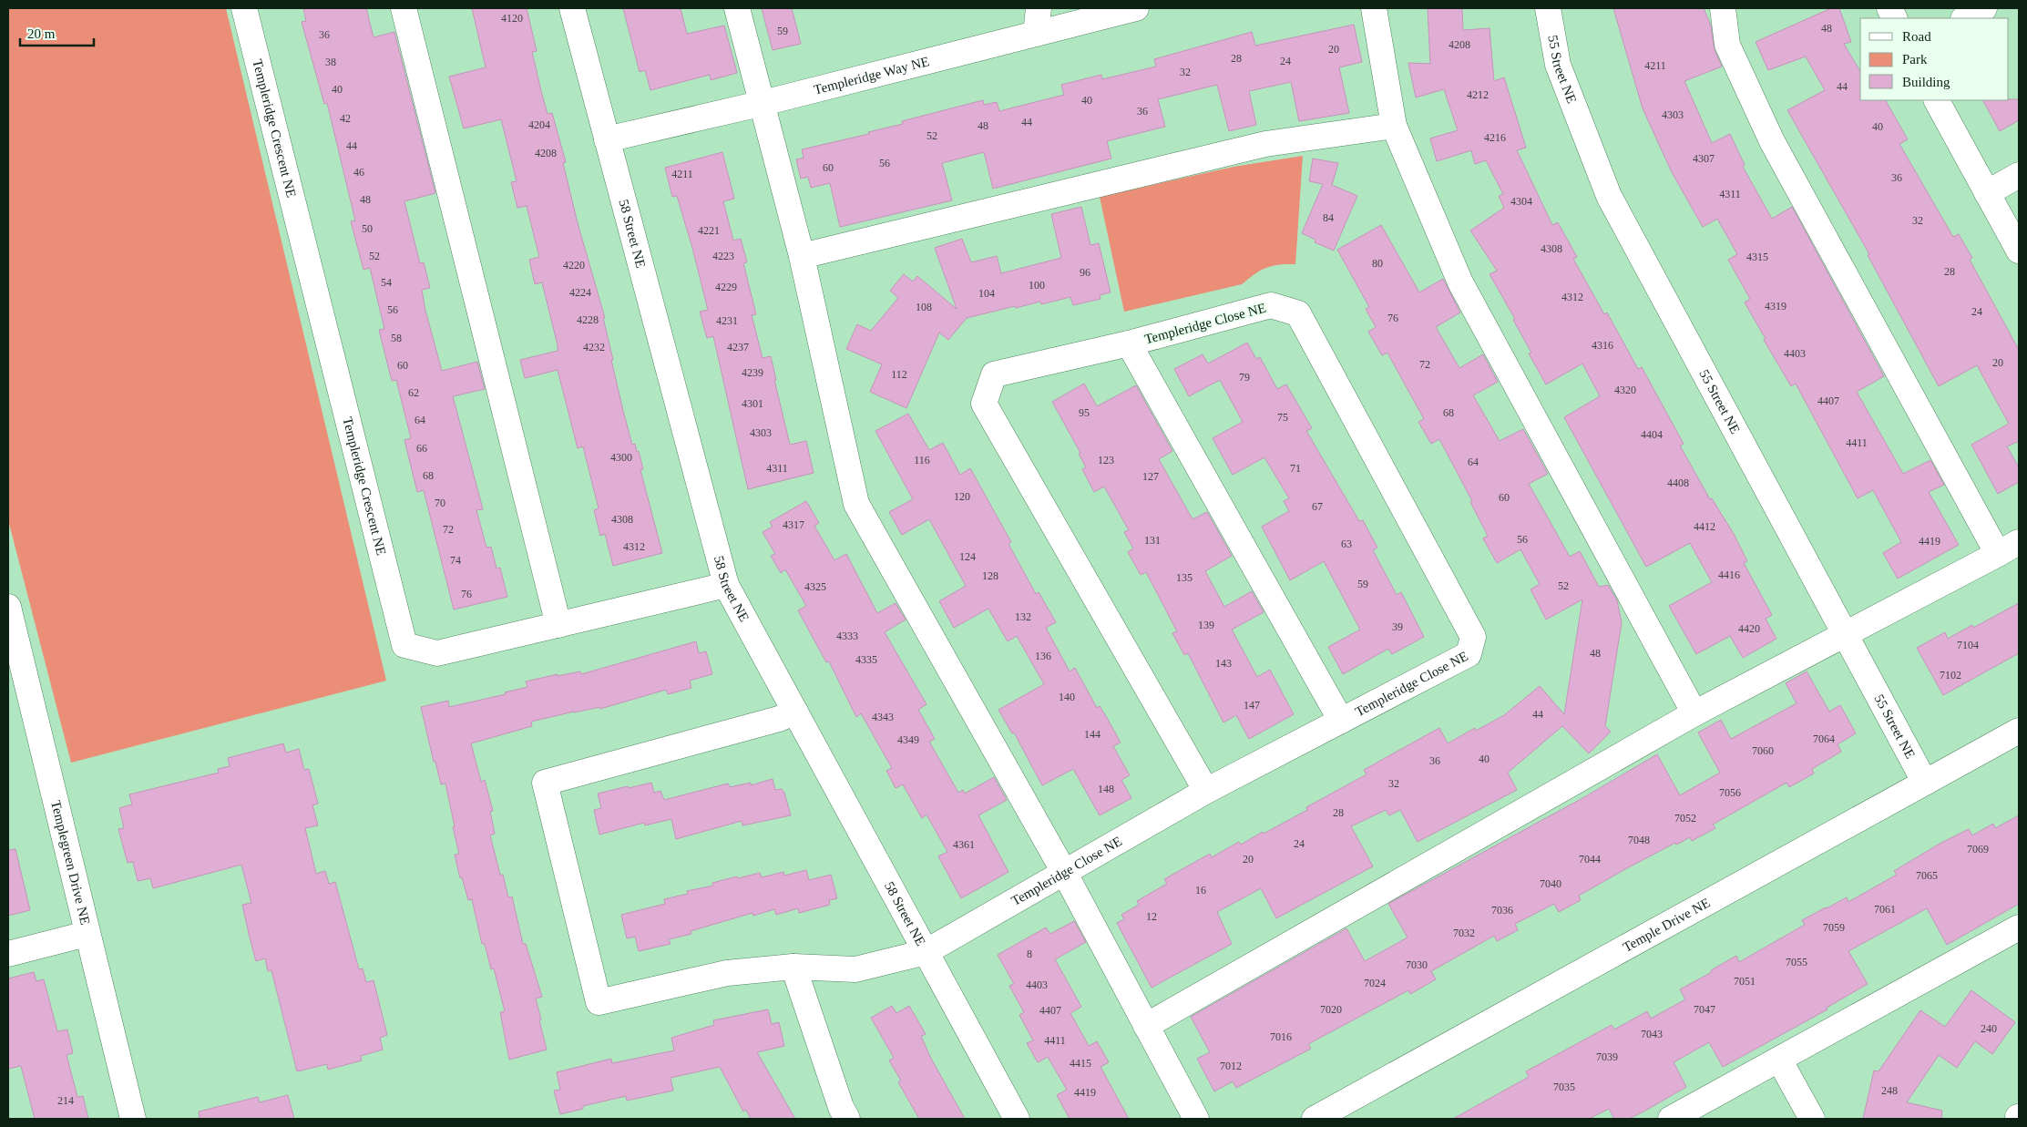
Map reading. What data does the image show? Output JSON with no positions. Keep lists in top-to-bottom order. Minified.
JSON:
{"streets":{"street":["55 Street NE","Templeridge Way NE","Templeridge Crescent NE","58 Street NE","Templeridge Close NE","Templegreen Drive NE","Temple Drive NE"]},"crossings":[["55 Street NE","Temple Drive NE"],["Templeridge Way NE","58 Street NE"],["Templeridge Crescent NE","58 Street NE"],["58 Street NE","Templeridge Close NE"]],"house_numbers":["4120","48","59","36","4208","20","28","24","38","4211","32","44","40","4212","40","36","4303","42","44","4204","48","40","52","4216","44","4208","4307","56","60","46","4211","36","4311","48","4304","84","32","50","4221","4308","52","4223","4315","80","4220","28","96","54","100","4229","4224","104","4312","4319","108","56","24","76","4228","4231","58","4316","4232","4237","4403","20","72","60","4239","112","79","4320","62","4407","4301","95","68","75","64","4303","4404","4411","66","4300","116","123","64","4311","71","68","127","4408","120","60","70","67","4308","4317","4412","72","56","131","4419","63","4312","124","74","4416","128","135","59","52","4325","76","132","139","39","4420","4333","7104","48","136","4335","143","7102","140","147","44","4343","144","7064","4349","7060","40","36","32","148","7056","28","7052","7048","24","4361","7069","20","7044","7065","7040","16","7061","7036","12","7059","7032","8","7055","7030","7051","7024","4403","7020","7047","4407","240","7043","7016","4411","7039","4415","7012","7035","248","4419","214"],"legend":["Road","Park","Building"],"scale_bar":"20 m"}
